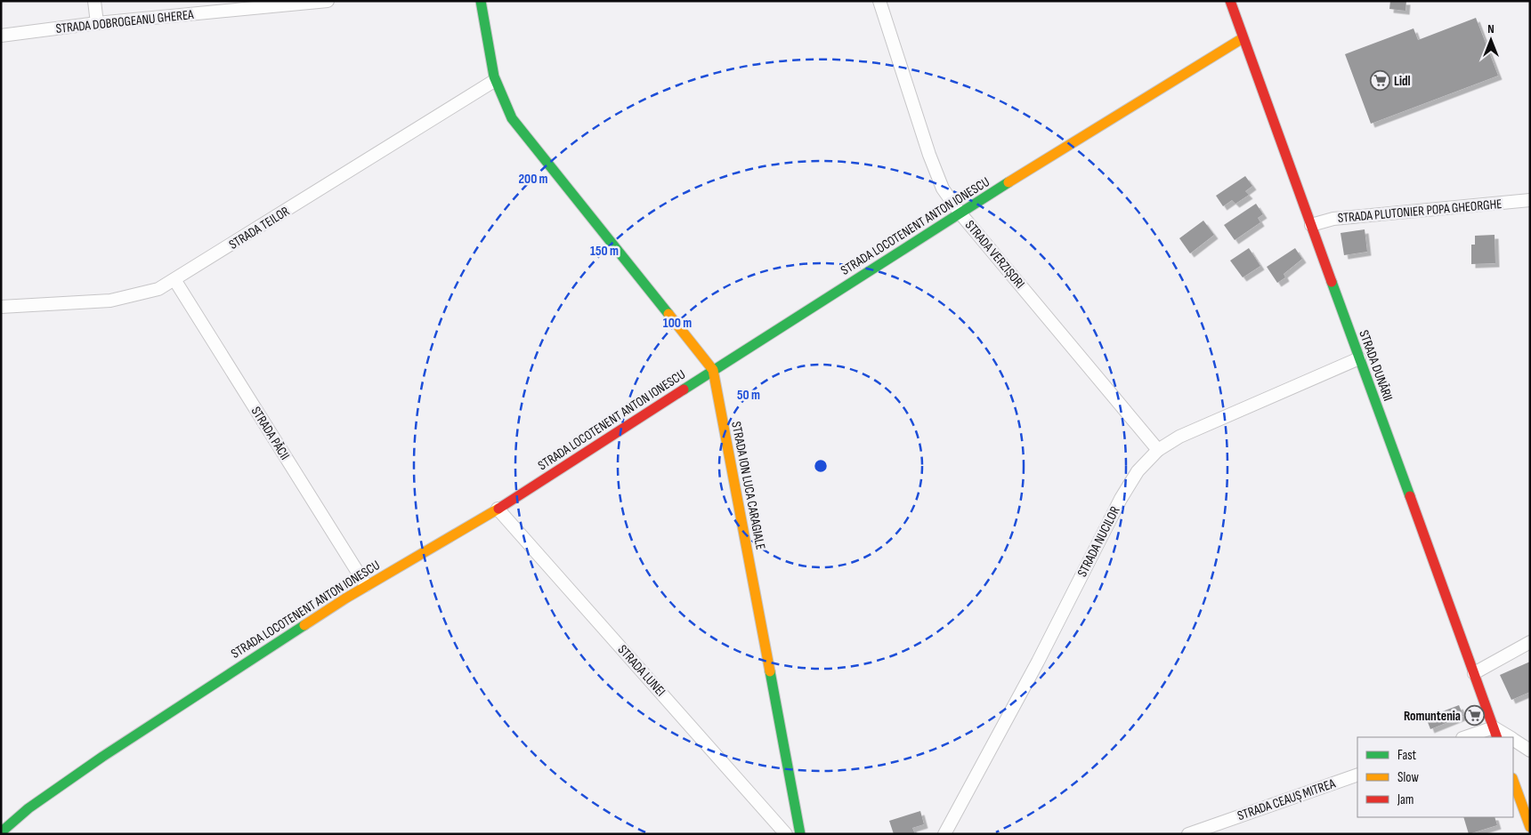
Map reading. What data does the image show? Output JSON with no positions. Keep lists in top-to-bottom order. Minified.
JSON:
{"streets":{"street":["STRADA DOBROGEANU GHEREA","STRADA PLUTONIER POPA GHEORGHE","STRADA LOCOTENENT ANTON IONESCU","STRADA TEILOR","STRADA VERZIȘORI","STRADA DUNĂRII","STRADA PĂCII","STRADA ION LUCA CARAGIALE","STRADA NUCILOR","STRADA LUNEI","STRADA CEAUȘ MITREA"]},"crossings":[["STRADA PLUTONIER POPA GHEORGHE","STRADA DUNĂRII"],["STRADA LOCOTENENT ANTON IONESCU","STRADA VERZIȘORI"],["STRADA LOCOTENENT ANTON IONESCU","STRADA DUNĂRII"],["STRADA LOCOTENENT ANTON IONESCU","STRADA PĂCII"],["STRADA LOCOTENENT ANTON IONESCU","STRADA ION LUCA CARAGIALE"],["STRADA LOCOTENENT ANTON IONESCU","STRADA LUNEI"],["STRADA TEILOR","STRADA PĂCII"],["STRADA TEILOR","STRADA ION LUCA CARAGIALE"],["STRADA VERZIȘORI","STRADA NUCILOR"],["STRADA DUNĂRII","STRADA NUCILOR"]],"places":{"supermarket":["Lidl","Romuntenia"]},"legend":["Fast","Slow","Jam"],"north":"top","rings":["200 m","150 m","100 m","50 m"]}
